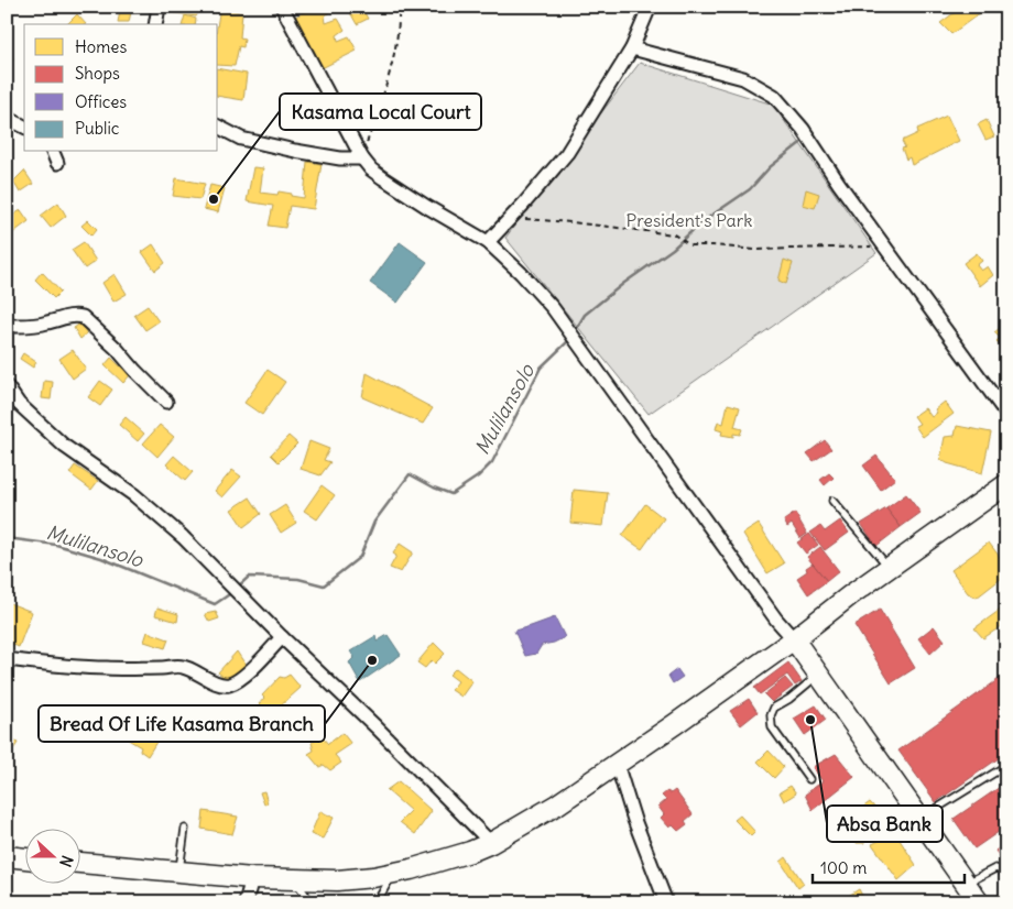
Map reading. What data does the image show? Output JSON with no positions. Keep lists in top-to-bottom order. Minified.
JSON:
{"water":["Mulilansolo"],"parks":["President's Park"],"places":["Kasama Local Court","Bread Of Life Kasama Branch","Absa Bank"],"legend":["Homes","Shops","Offices","Public"],"scale_bar":"100 m","north":"right"}
